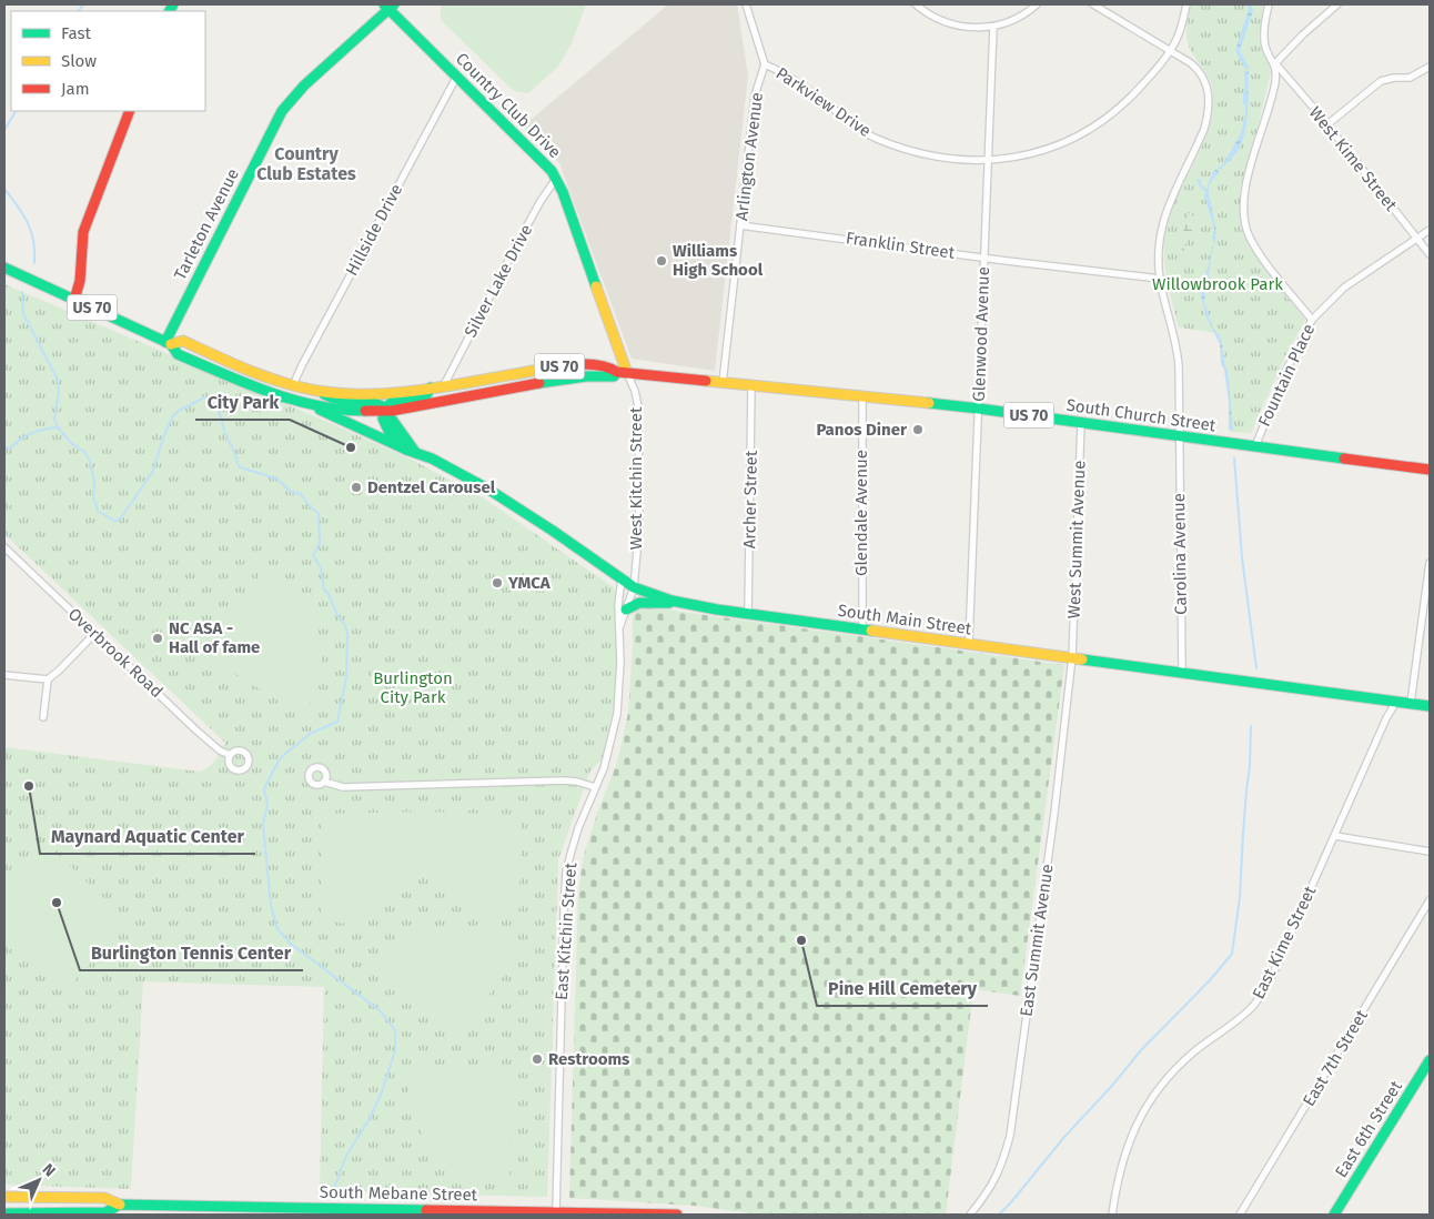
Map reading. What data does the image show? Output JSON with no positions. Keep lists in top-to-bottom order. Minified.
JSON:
{"streets":{"street":["Parkview Drive","Country Club Drive","Arlington Avenue","West Kime Street","Tarleton Avenue","Hillside Drive","Franklin Street","Silver Lake Drive","US 70","Glenwood Avenue","Fountain Place","South Church Street","West Kitchin Street","Archer Street","Glendale Avenue","West Summit Avenue","Carolina Avenue","South Main Street","Overbrook Road","East Kitchin Street","East Summit Avenue","East Kime Street","East 7th Street","East 6th Street","South Mebane Street"]},"crossings":[["Parkview Drive","Arlington Avenue"],["Parkview Drive","Glenwood Avenue"],["Parkview Drive","Carolina Avenue"],["Country Club Drive","Tarleton Avenue"],["Country Club Drive","Hillside Drive"],["Country Club Drive","Silver Lake Drive"],["Country Club Drive","South Church Street"],["Country Club Drive","West Kitchin Street"],["Arlington Avenue","Franklin Street"],["Arlington Avenue","South Church Street"],["West Kime Street","Fountain Place"],["Tarleton Avenue","South Church Street"],["Hillside Drive","South Church Street"],["Franklin Street","Glenwood Avenue"],["Franklin Street","Carolina Avenue"],["Silver Lake Drive","South Church Street"],["Glenwood Avenue","South Church Street"],["Glenwood Avenue","South Main Street"],["Fountain Place","South Church Street"],["South Church Street","West Kitchin Street"],["South Church Street","Archer Street"],["South Church Street","Glendale Avenue"],["South Church Street","West Summit Avenue"],["South Church Street","Carolina Avenue"],["South Church Street","South Main Street"],["West Kitchin Street","South Main Street"],["West Kitchin Street","East Kitchin Street"],["Archer Street","South Main Street"],["Glendale Avenue","South Main Street"],["West Summit Avenue","South Main Street"],["West Summit Avenue","East Summit Avenue"],["Carolina Avenue","South Main Street"],["South Main Street","East Kitchin Street"],["South Main Street","East Summit Avenue"],["South Main Street","East Kime Street"],["East Kitchin Street","South Mebane Street"]],"districts":["Country Club Estates"],"parks":["Willowbrook Park","Burlington City Park"],"places":["Williams High School","Panos Diner","City Park","Dentzel Carousel","YMCA","NC ASA - Hall of fame","Maynard Aquatic Center","Burlington Tennis Center","Pine Hill Cemetery","Restrooms"],"legend":["Fast","Slow","Jam"],"north":"top right"}
